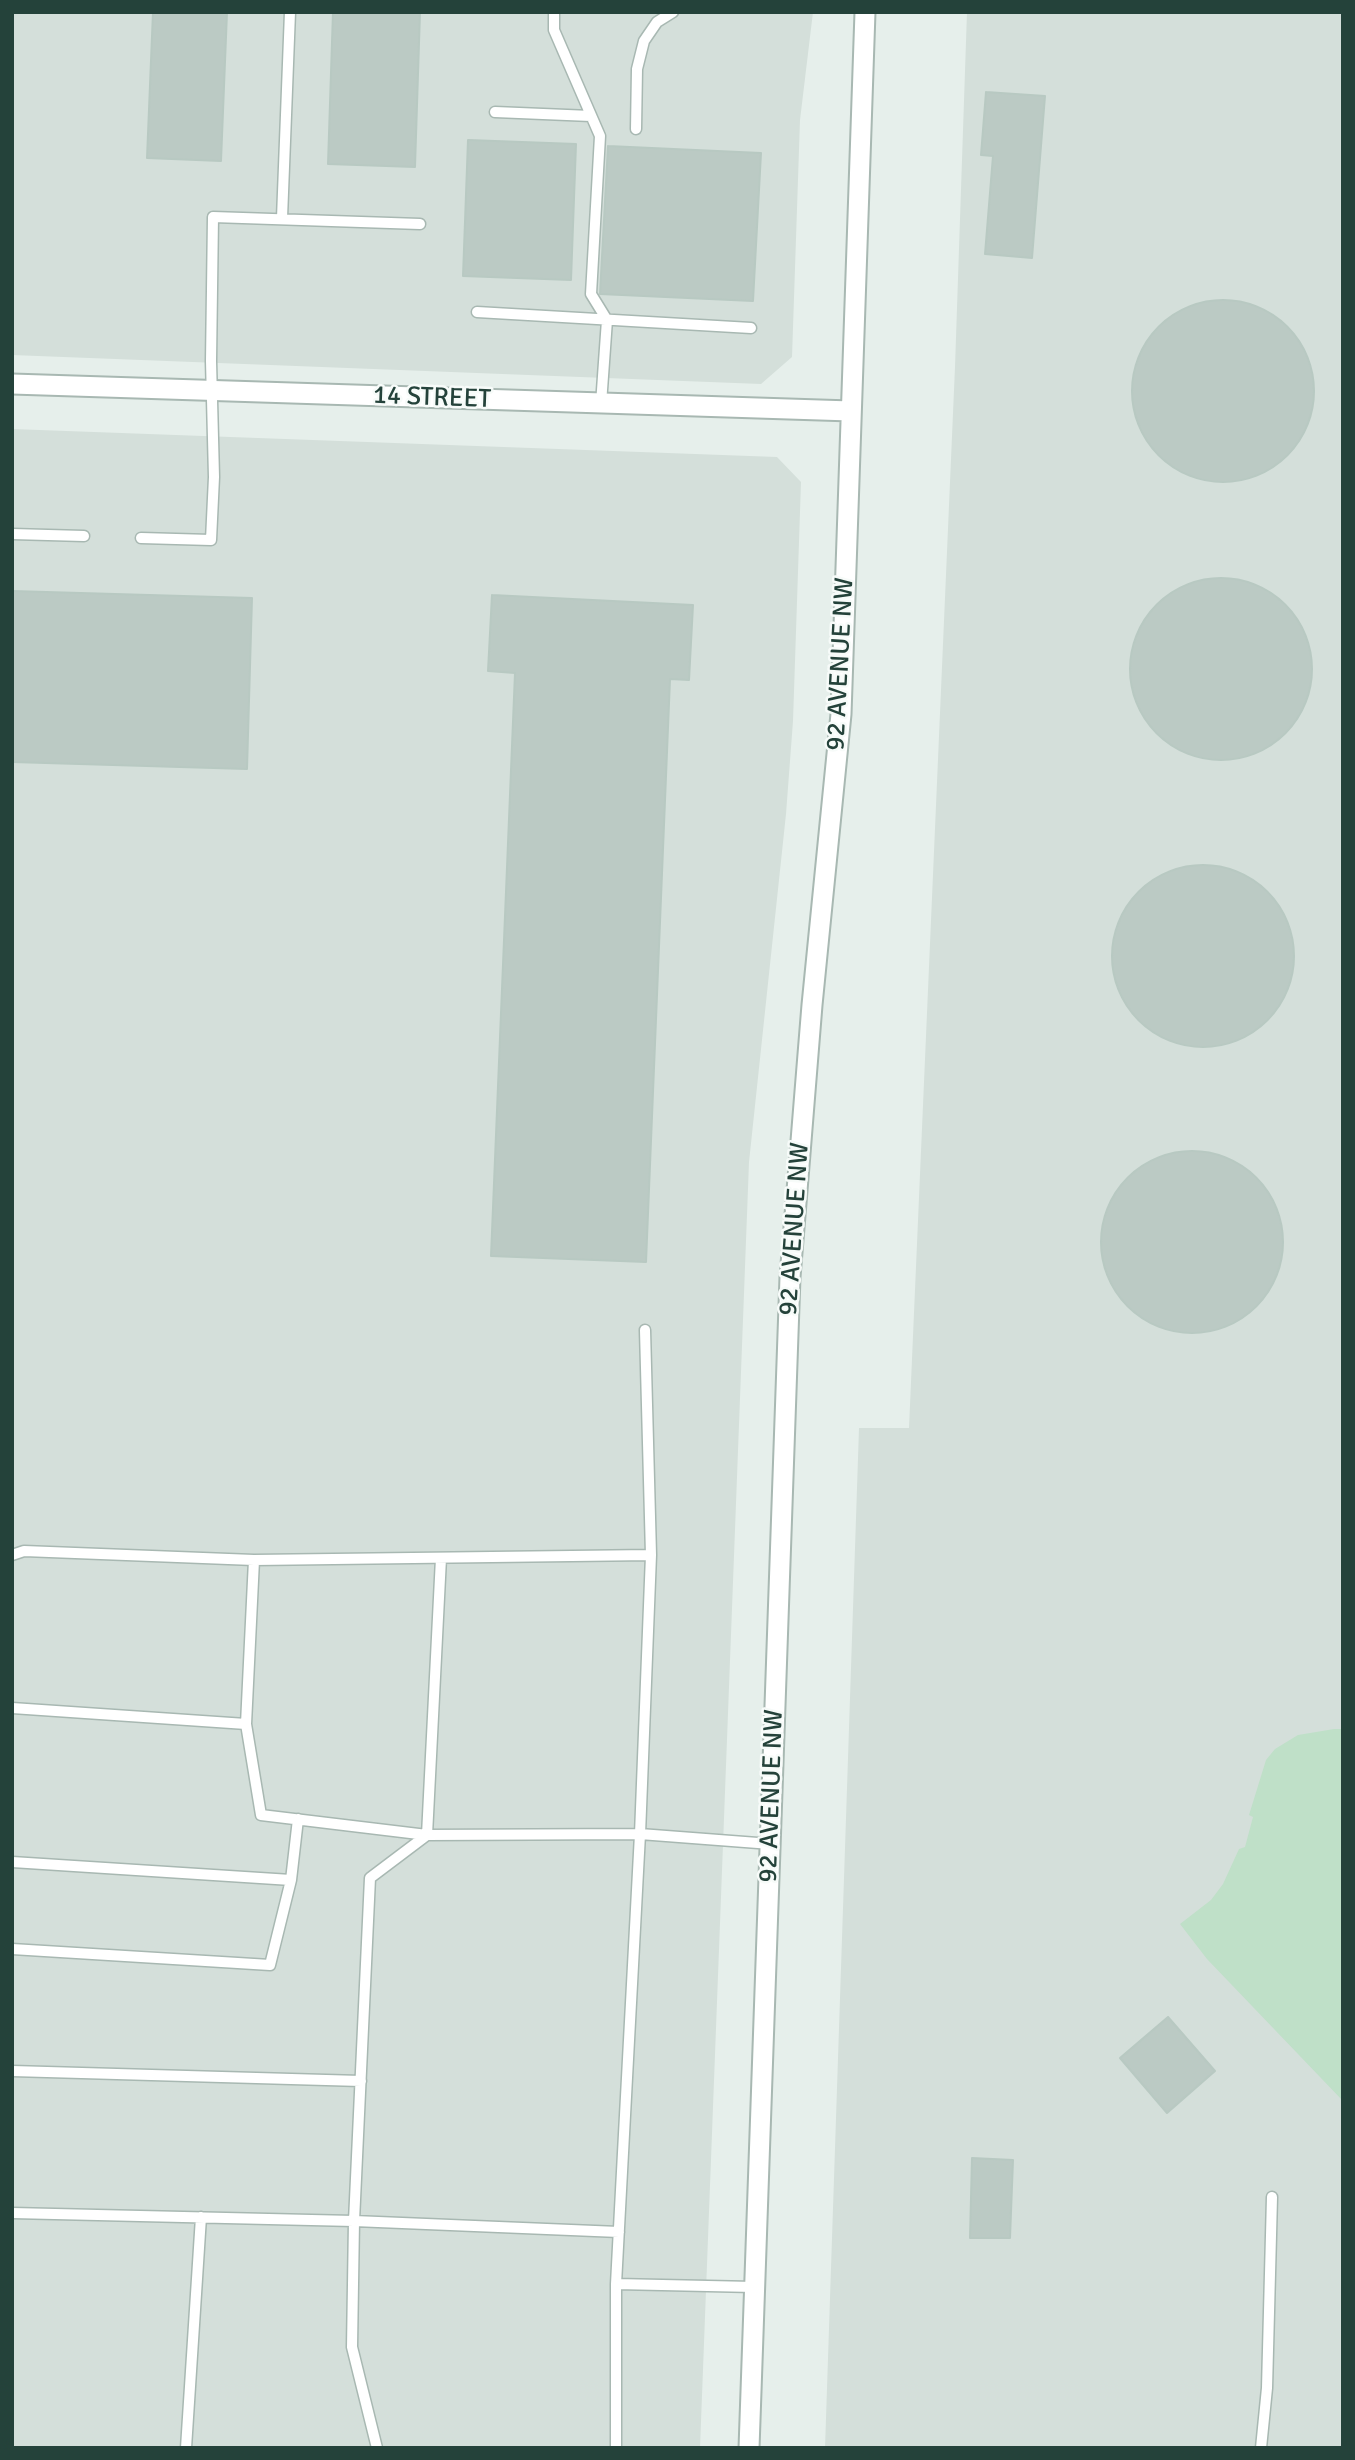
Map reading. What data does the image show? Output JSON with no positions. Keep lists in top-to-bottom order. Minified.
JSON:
{"streets":{"street":["14 STREET","92 AVENUE NW"]},"crossings":[["14 STREET","92 AVENUE NW"]]}
